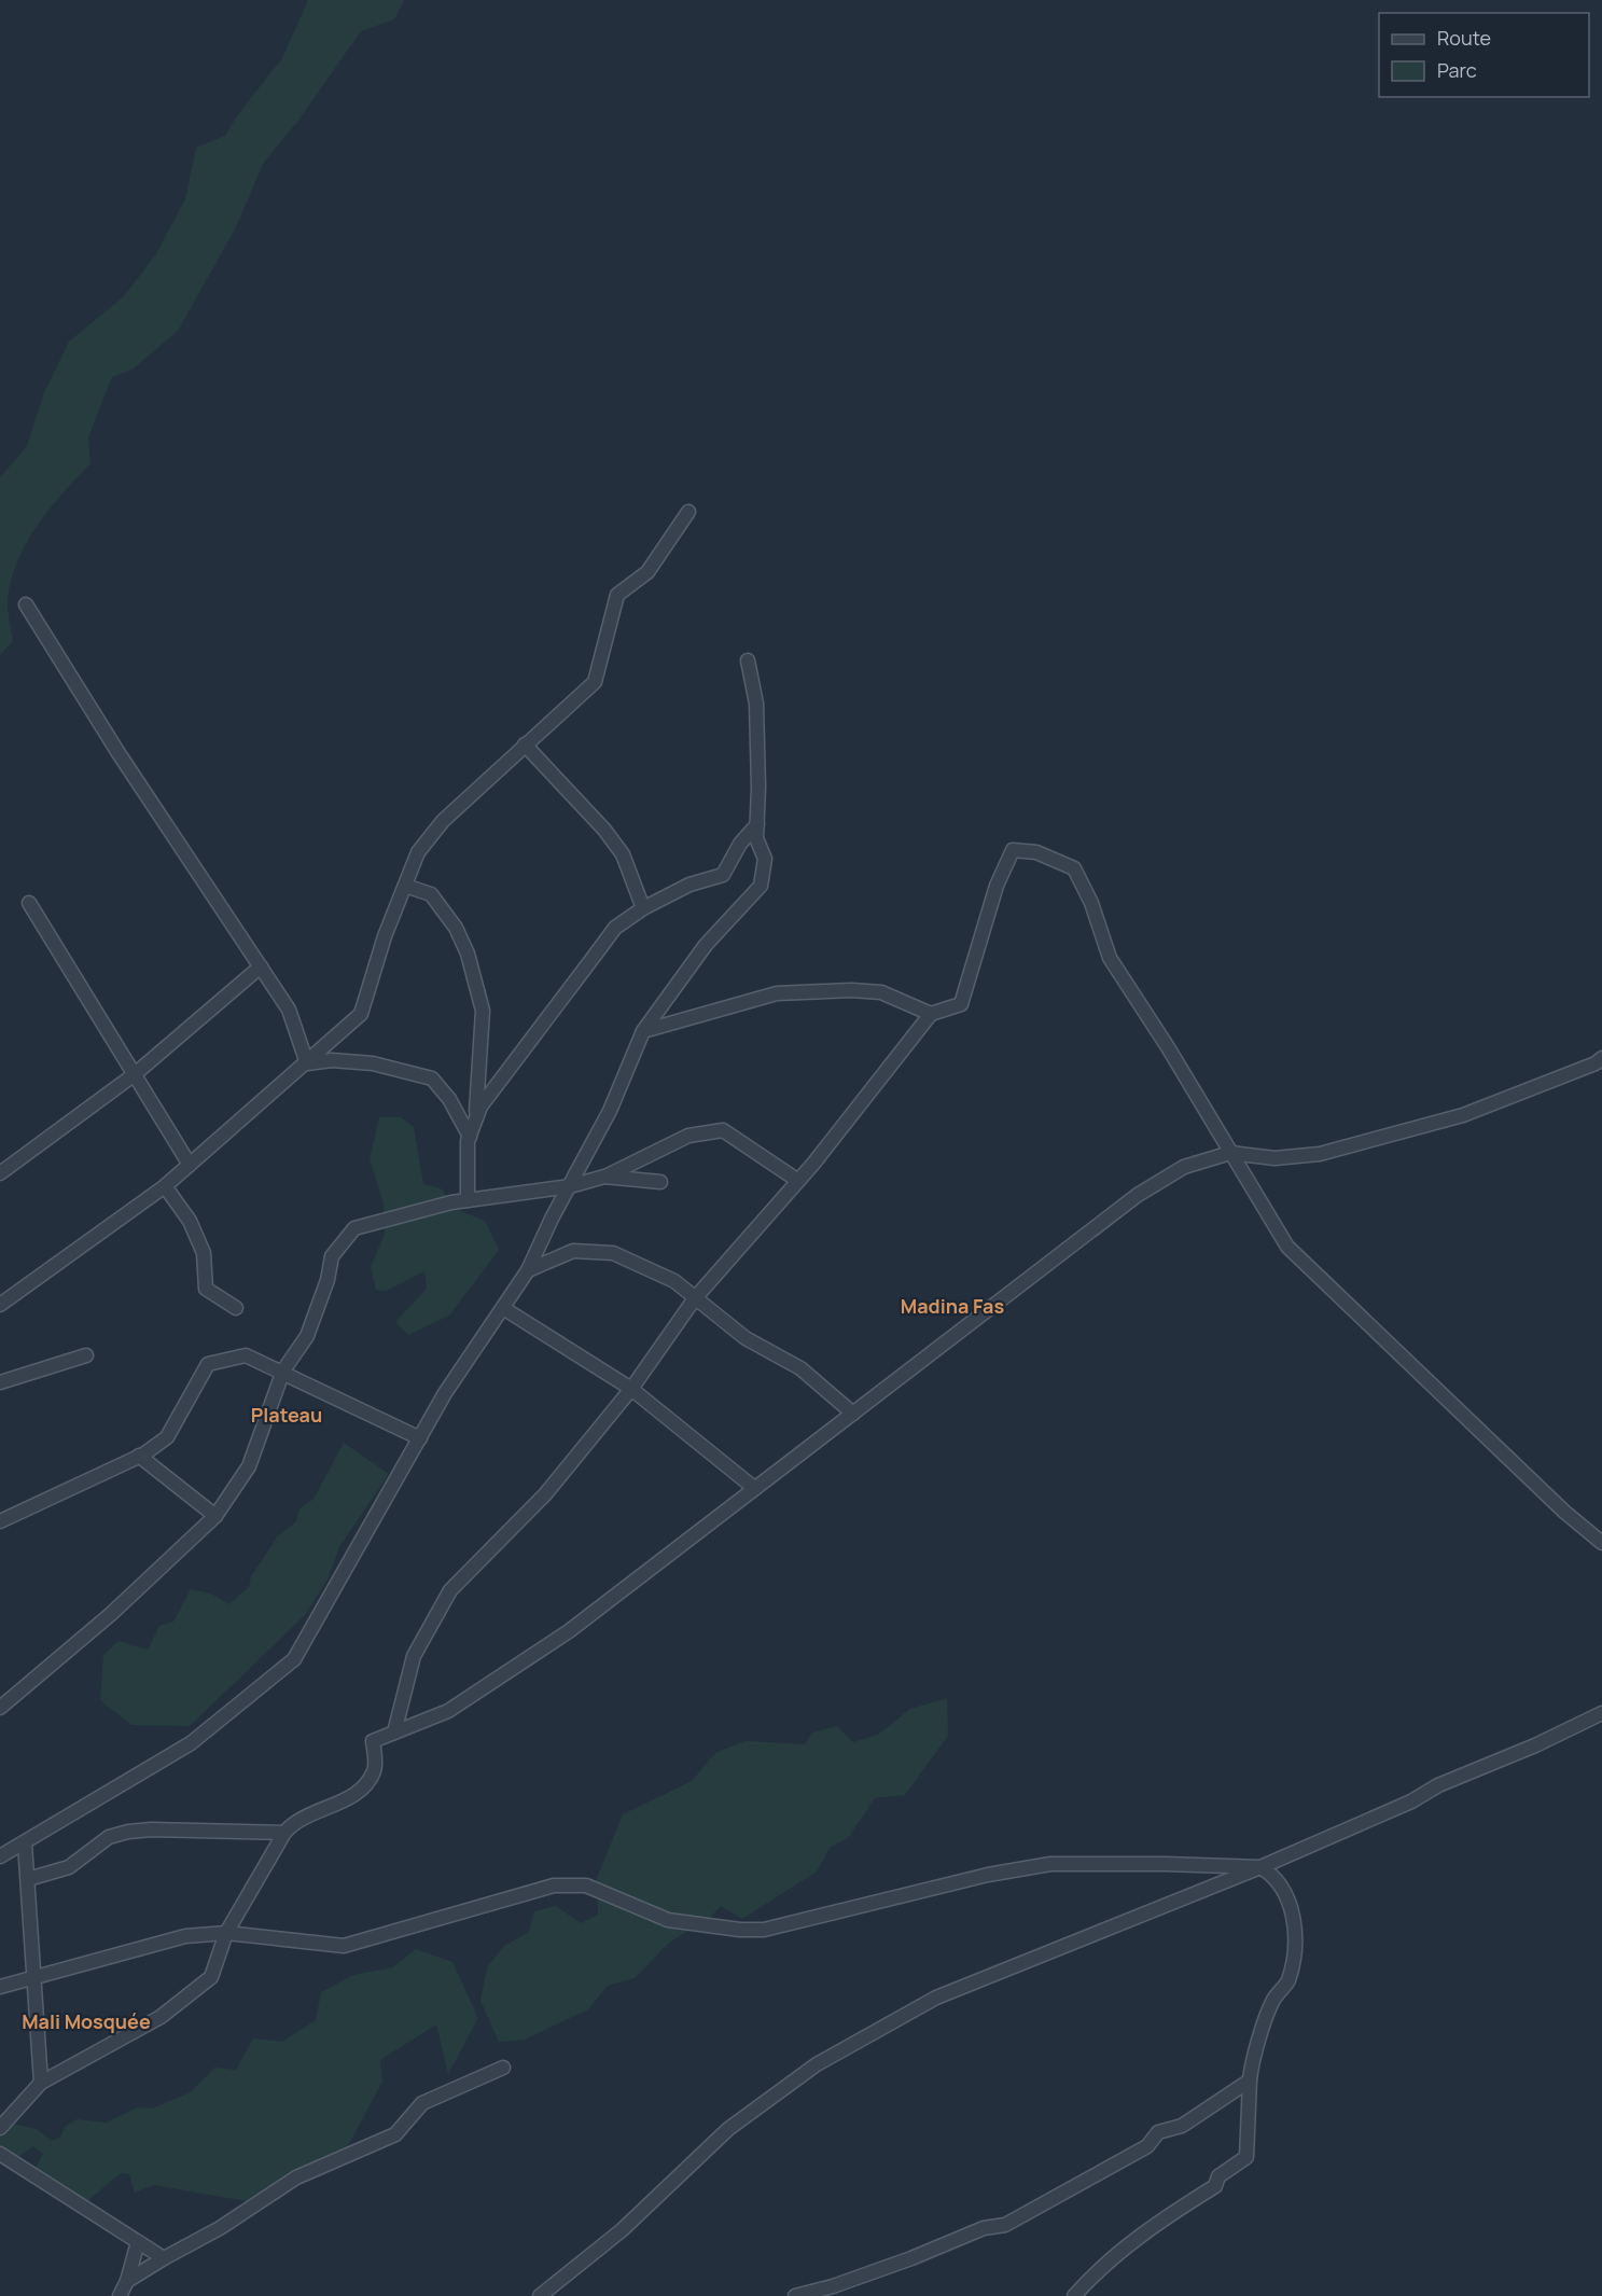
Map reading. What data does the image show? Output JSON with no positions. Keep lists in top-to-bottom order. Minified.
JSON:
{"districts":["Madina Fas","Plateau","Mali Mosquée"],"legend":["Route","Parc"]}
